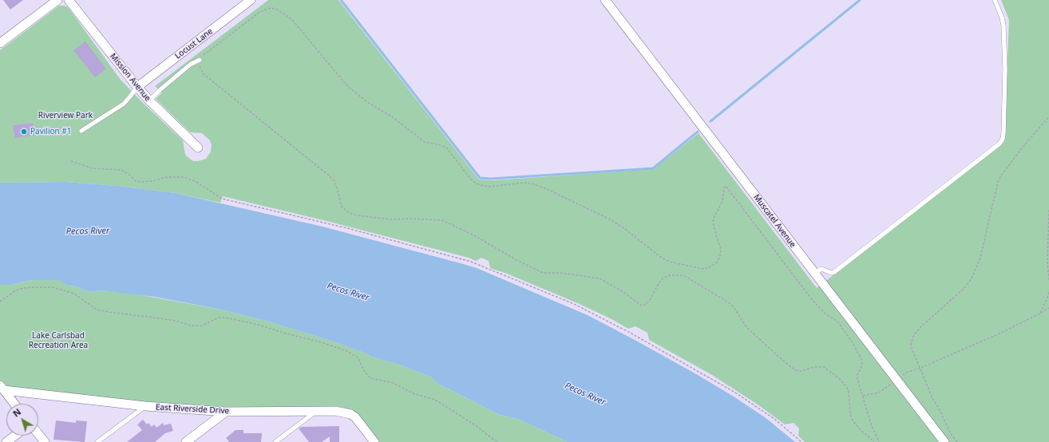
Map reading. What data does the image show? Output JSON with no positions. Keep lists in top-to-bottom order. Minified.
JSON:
{"streets":{"street":["Locust Lane","Mission Avenue","Muscatel Avenue","East Riverside Drive"]},"crossings":[["Locust Lane","Mission Avenue"]],"water":["Pecos River"],"parks":["Riverview Park","Lake Carlsbad Recreation Area"],"places":["Pavilion #1"],"north":"top left"}
